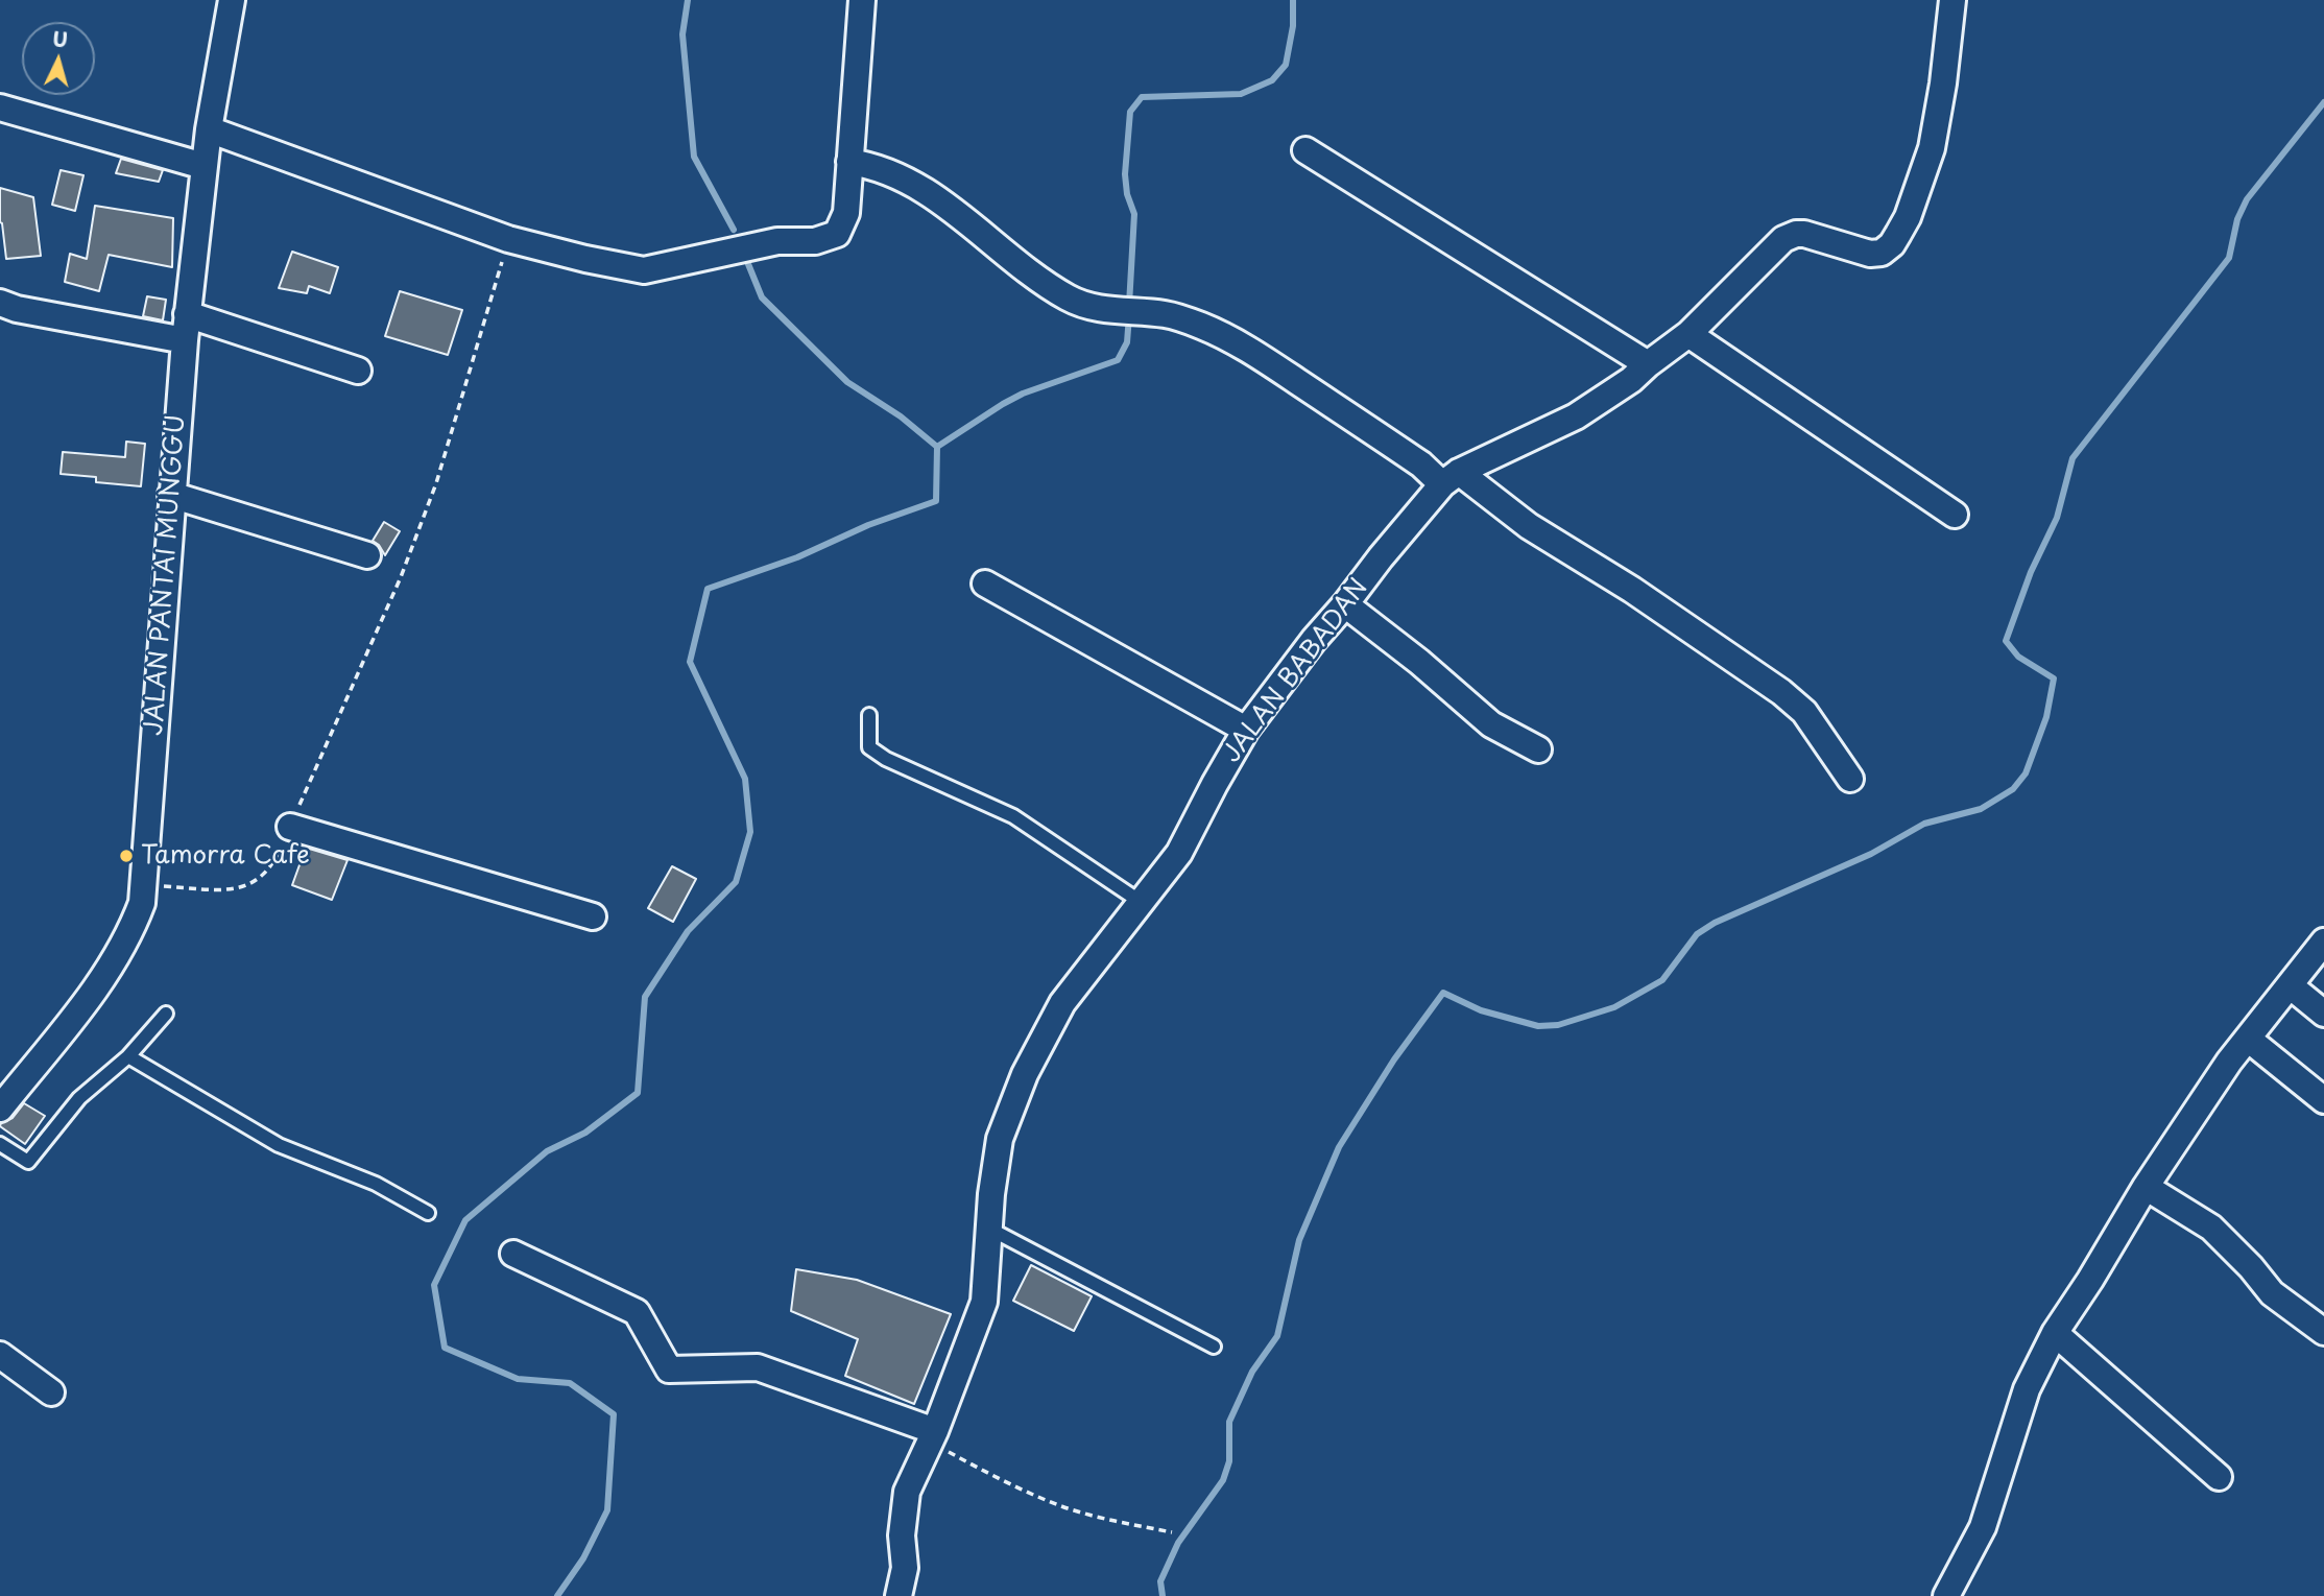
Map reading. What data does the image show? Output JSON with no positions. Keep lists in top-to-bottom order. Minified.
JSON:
{"streets":{"street":["JALAN PANTAI MUNGGU","JALAN BABADAN"]},"places":["Tamorra Cafe"],"north":"top"}
